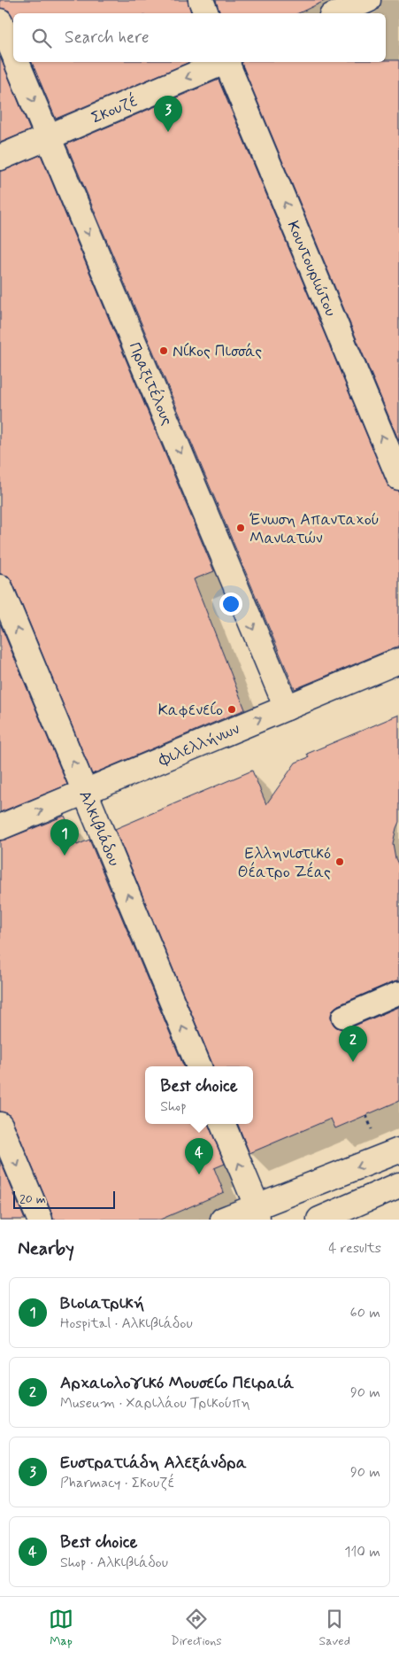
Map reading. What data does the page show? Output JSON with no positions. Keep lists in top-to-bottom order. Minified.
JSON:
{"streets":{"street":["Σκουζέ","Κουντουριώτου","Πραξιτέλους","Φιλελλήνων","Αλκιβιάδου"]},"crossings":[["Σκουζέ","Πραξιτέλους"],["Πραξιτέλους","Φιλελλήνων"],["Φιλελλήνων","Αλκιβιάδου"]],"one_way":["Σκουζέ","Κουντουριώτου","Πραξιτέλους","Φιλελλήνων","Αλκιβιάδου"],"places":["Νίκος Πισσάς","Ένωση Απανταχού Μανιατών","Καφενείο","Ελληνιστικό Θέατρο Ζέας"],"scale_bar":"20 m","page":{"search":"Search here","pins":["3","1","2","4"],"popup":["Best choice","Shop"],"scale":"20 m","heading":["Nearby","4 results"],"list":[{"mark":"1","name":"Βιοιατρική","note":"Hospital · Αλκιβιάδου","value":"60 m"},{"mark":"2","name":"Αρχαιολογικό Μουσείο Πειραιά","note":"Museum · Χαριλάου Τρικούπη","value":"90 m"},{"mark":"3","name":"Ευστρατιάδη Αλεξάνδρα","note":"Pharmacy · Σκουζέ","value":"90 m"},{"mark":"4","name":"Best choice","note":"Shop · Αλκιβιάδου","value":"110 m"}],"nav":["Map","Directions","Saved"]}}
